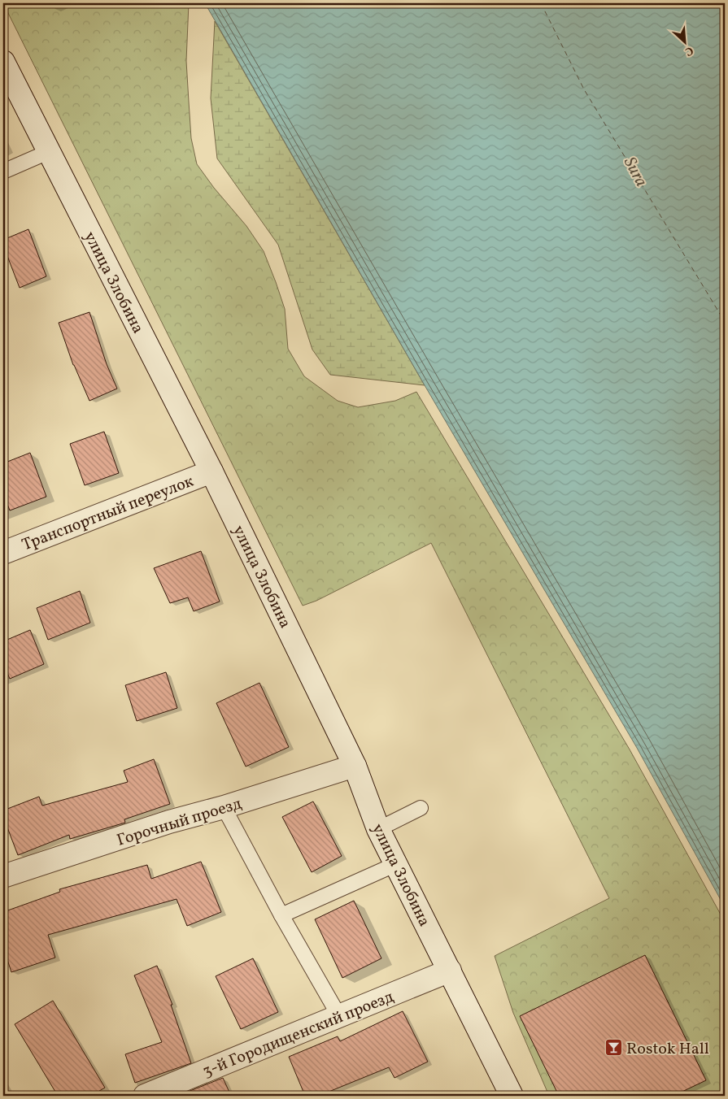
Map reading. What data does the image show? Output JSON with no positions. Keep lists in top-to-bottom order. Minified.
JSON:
{"streets":{"main road":["улица Злобина","Транспортный переулок","Горочный проезд","3-й Городищенский проезд"]},"crossings":[["улица Злобина","Транспортный переулок"],["улица Злобина","Горочный проезд"],["улица Злобина","3-й Городищенский проезд"]],"water":["Sura"],"places":{"bar":["Rostok Hall"]},"north":"bottom right"}
